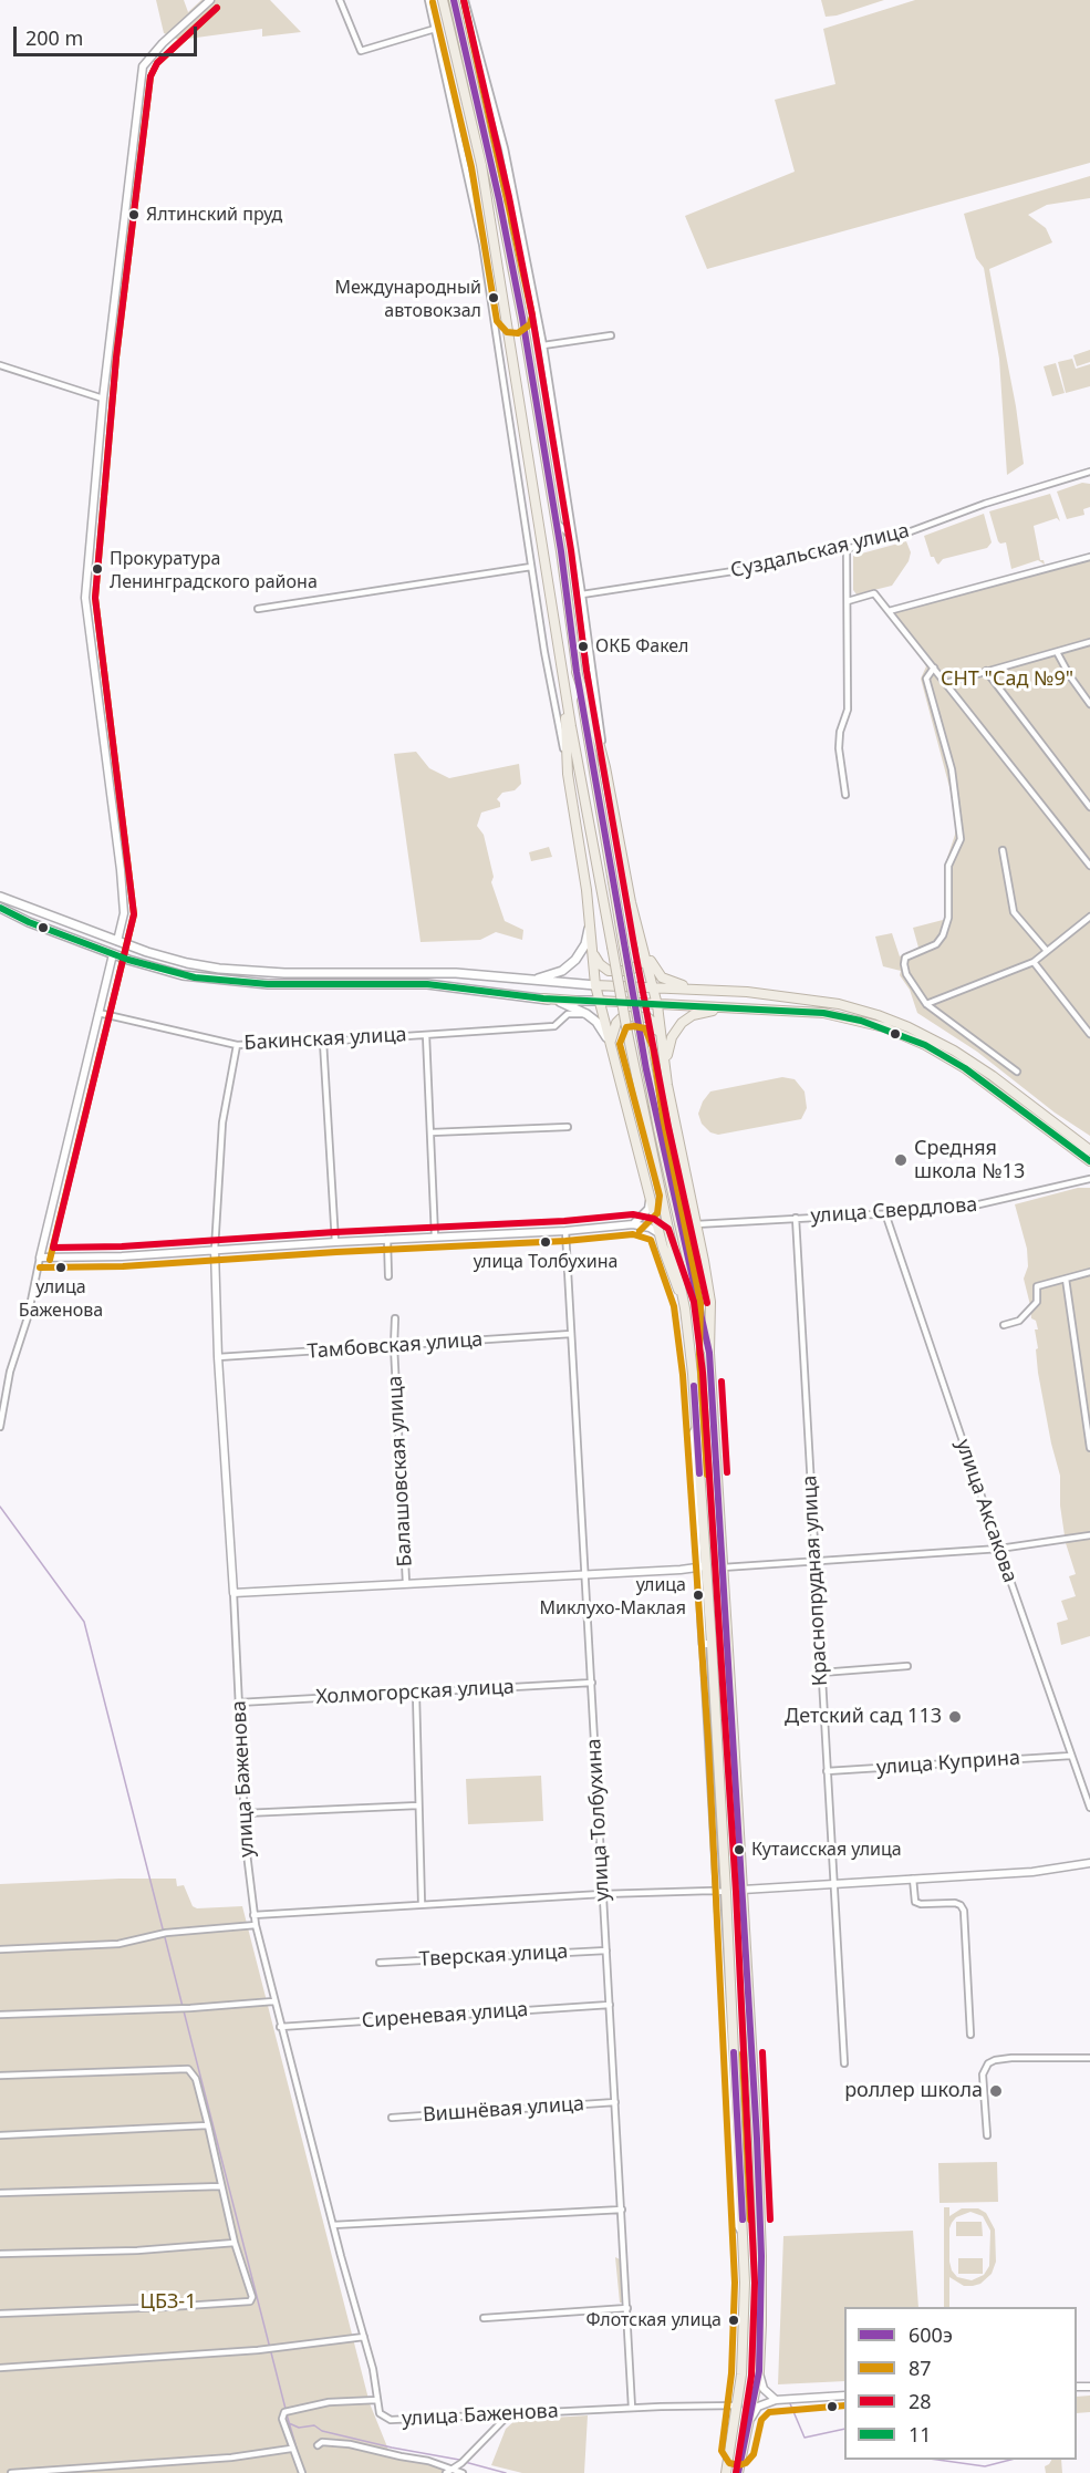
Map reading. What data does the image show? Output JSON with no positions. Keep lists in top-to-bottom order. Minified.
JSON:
{"streets":{"street":["Суздальская улица","Бакинская улица","улица Свердлова","Тамбовская улица","Балашовская улица","улица Аксакова","Краснопрудная улица","Холмогорская улица","улица Куприна","улица Баженова","улица Толбухина","Тверская улица","Сиреневая улица","Вишнёвая улица"]},"crossings":[["Бакинская улица","улица Баженова"],["улица Свердлова","улица Аксакова"],["улица Свердлова","Краснопрудная улица"],["Тамбовская улица","Балашовская улица"],["Тамбовская улица","улица Баженова"],["Тамбовская улица","улица Толбухина"],["улица Аксакова","улица Куприна"],["Краснопрудная улица","улица Куприна"],["Холмогорская улица","улица Баженова"],["Холмогорская улица","улица Толбухина"],["улица Баженова","улица Толбухина"],["улица Баженова","Сиреневая улица"],["улица Толбухина","Тверская улица"],["улица Толбухина","Сиреневая улица"],["улица Толбухина","Вишнёвая улица"]],"parks":["СНТ \"Сад №9\"","ЦБЗ-1"],"places":["Ялтинский пруд","Международный автовокзал","Прокуратура Ленинградского района","ОКБ Факел","Средняя школа №13","улица Толбухина","улица Баженова","улица Миклухо-Маклая","Детский сад 113","Кутаисская улица","роллер школа","Флотская улица"],"lines":["transit line 600э","transit line 87","transit line 28","transit line 11"],"legend":["600э","87","28","11"],"scale_bar":"200 m"}
